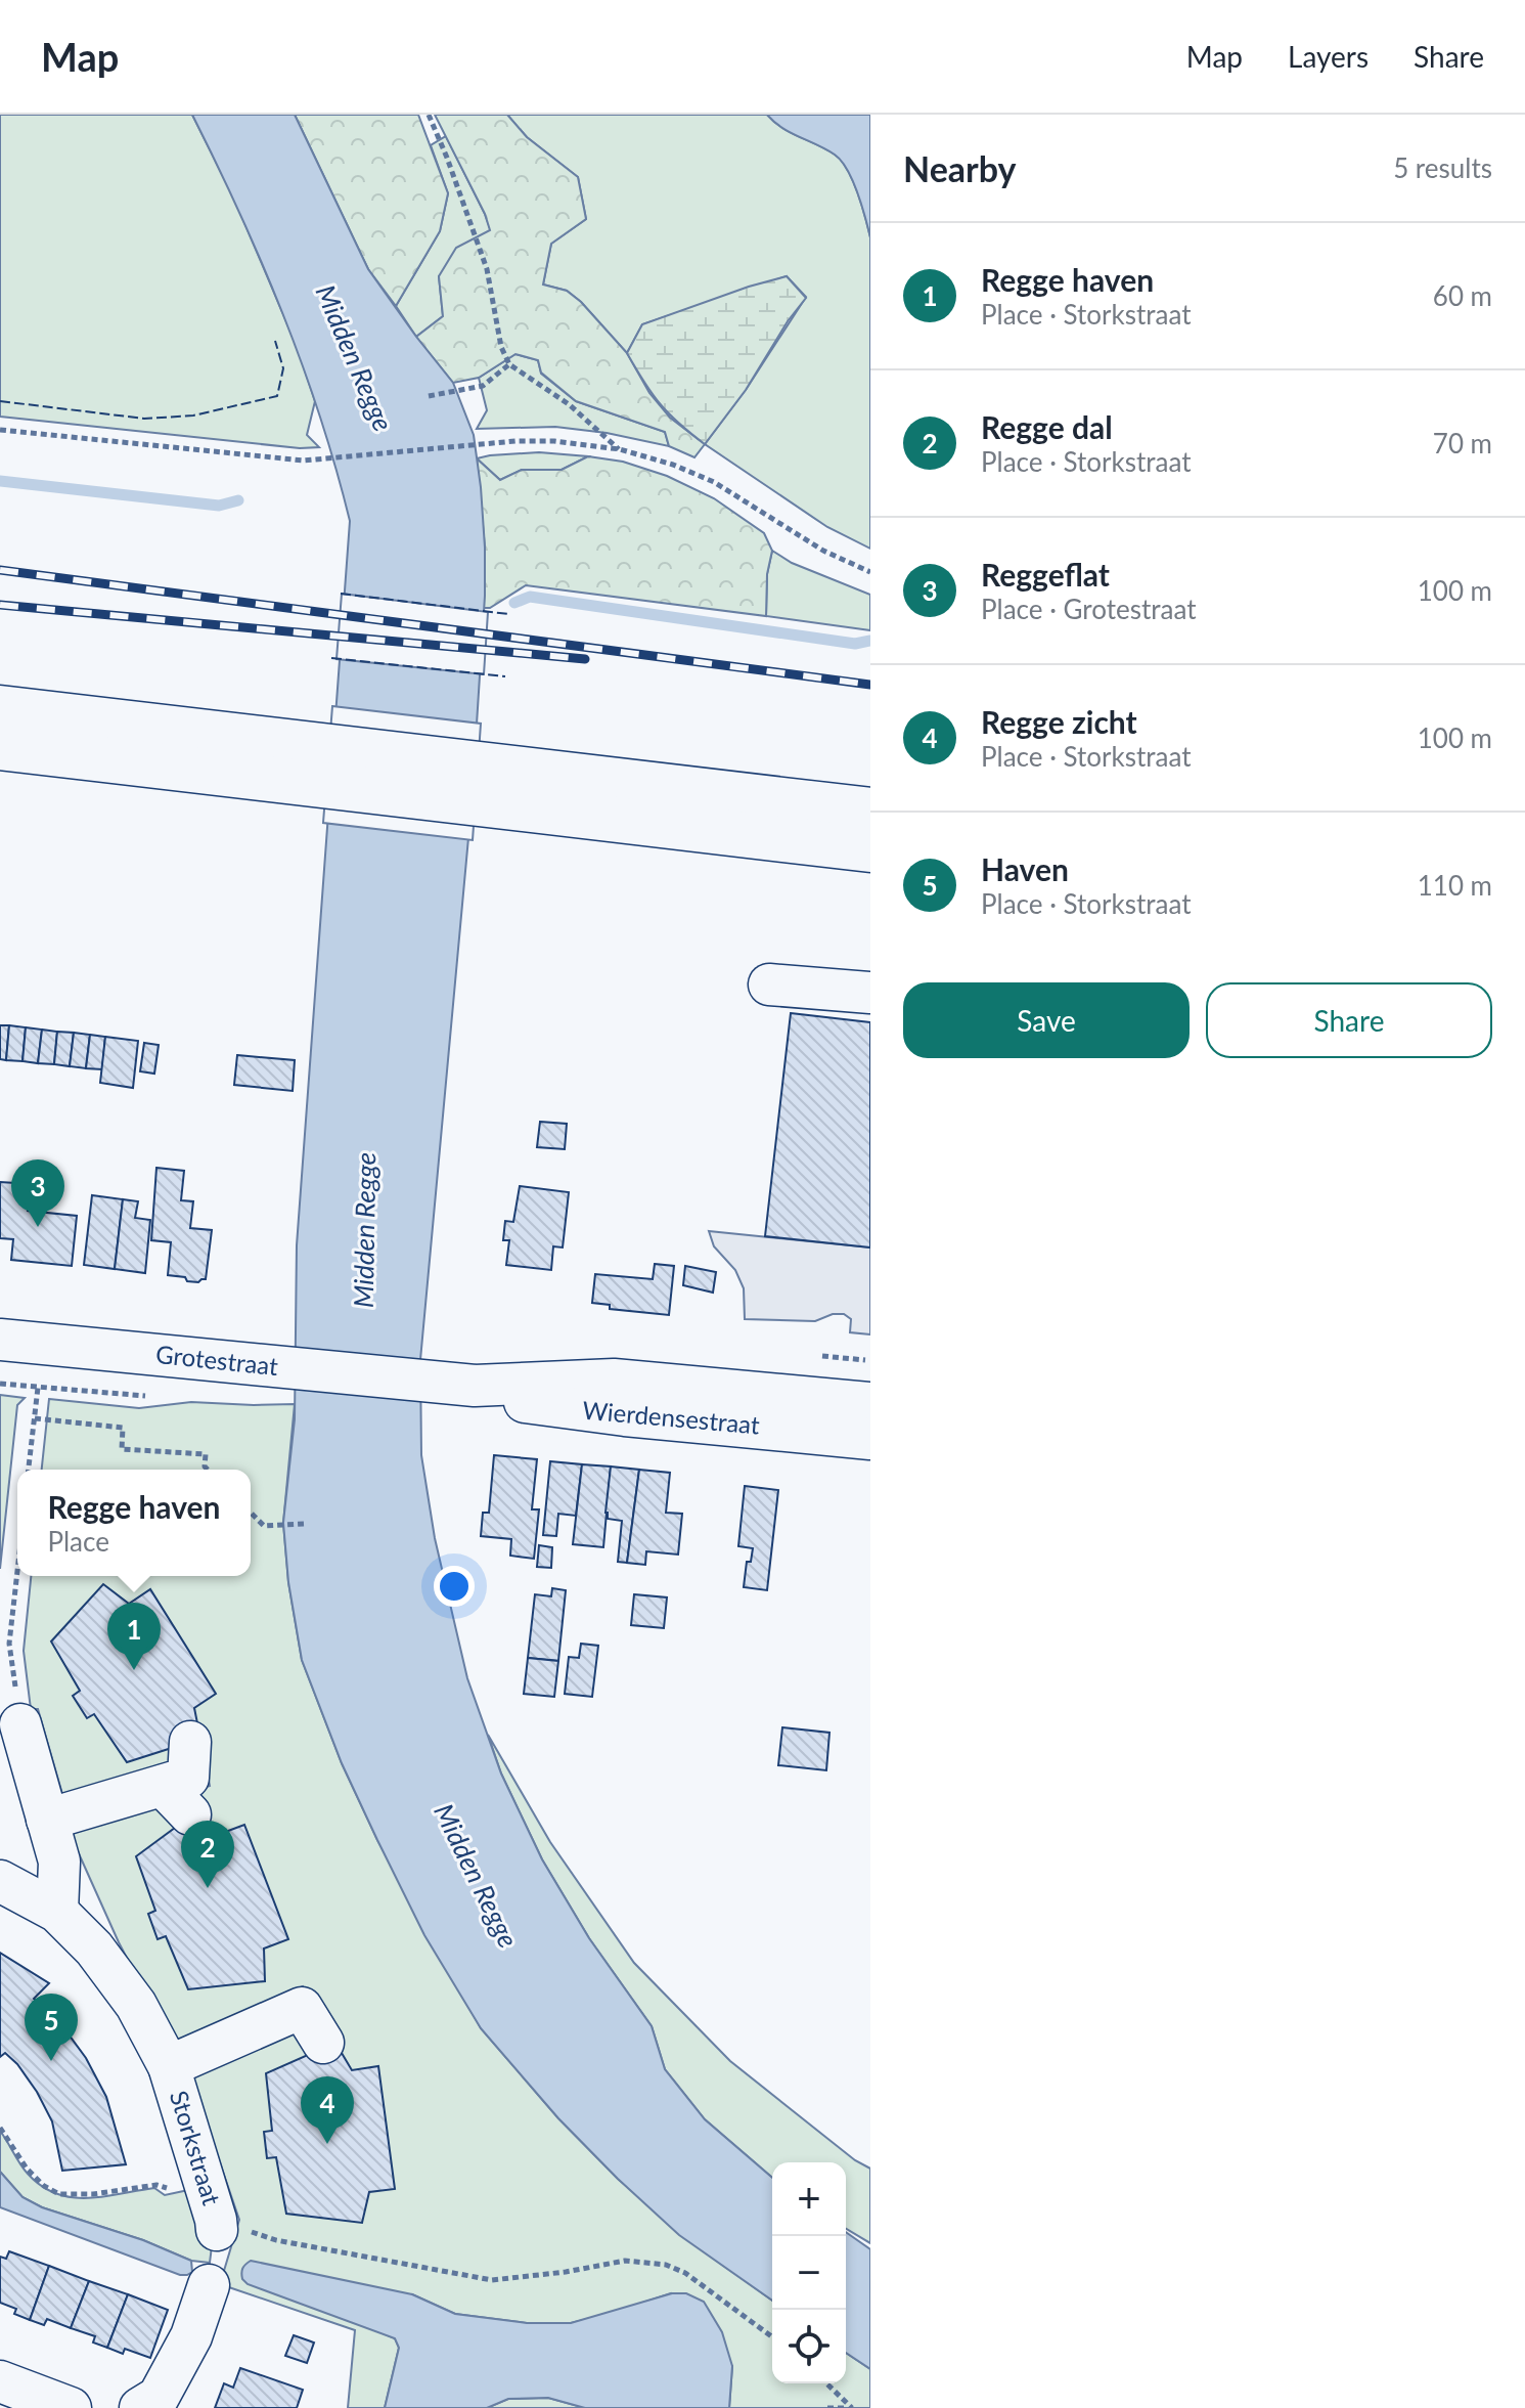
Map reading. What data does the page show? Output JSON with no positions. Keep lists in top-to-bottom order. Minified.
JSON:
{"streets":{"street":["Grotestraat","Wierdensestraat","Storkstraat"]},"crossings":[["Grotestraat","Wierdensestraat"]],"water":["Midden Regge"],"page":{"header":"Map","nav":["Map","Layers","Share"],"heading":["Nearby","5 results"],"list":[{"mark":"1","name":"Regge haven","note":"Place · Storkstraat","value":"60 m"},{"mark":"2","name":"Regge dal","note":"Place · Storkstraat","value":"70 m"},{"mark":"3","name":"Reggeflat","note":"Place · Grotestraat","value":"100 m"},{"mark":"4","name":"Regge zicht","note":"Place · Storkstraat","value":"100 m"},{"mark":"5","name":"Haven","note":"Place · Storkstraat","value":"110 m"}],"buttons":["Save","Share"],"pins":["3","1","2","5","4"],"popup":["Regge haven","Place"],"map_buttons":["+","−"]}}
